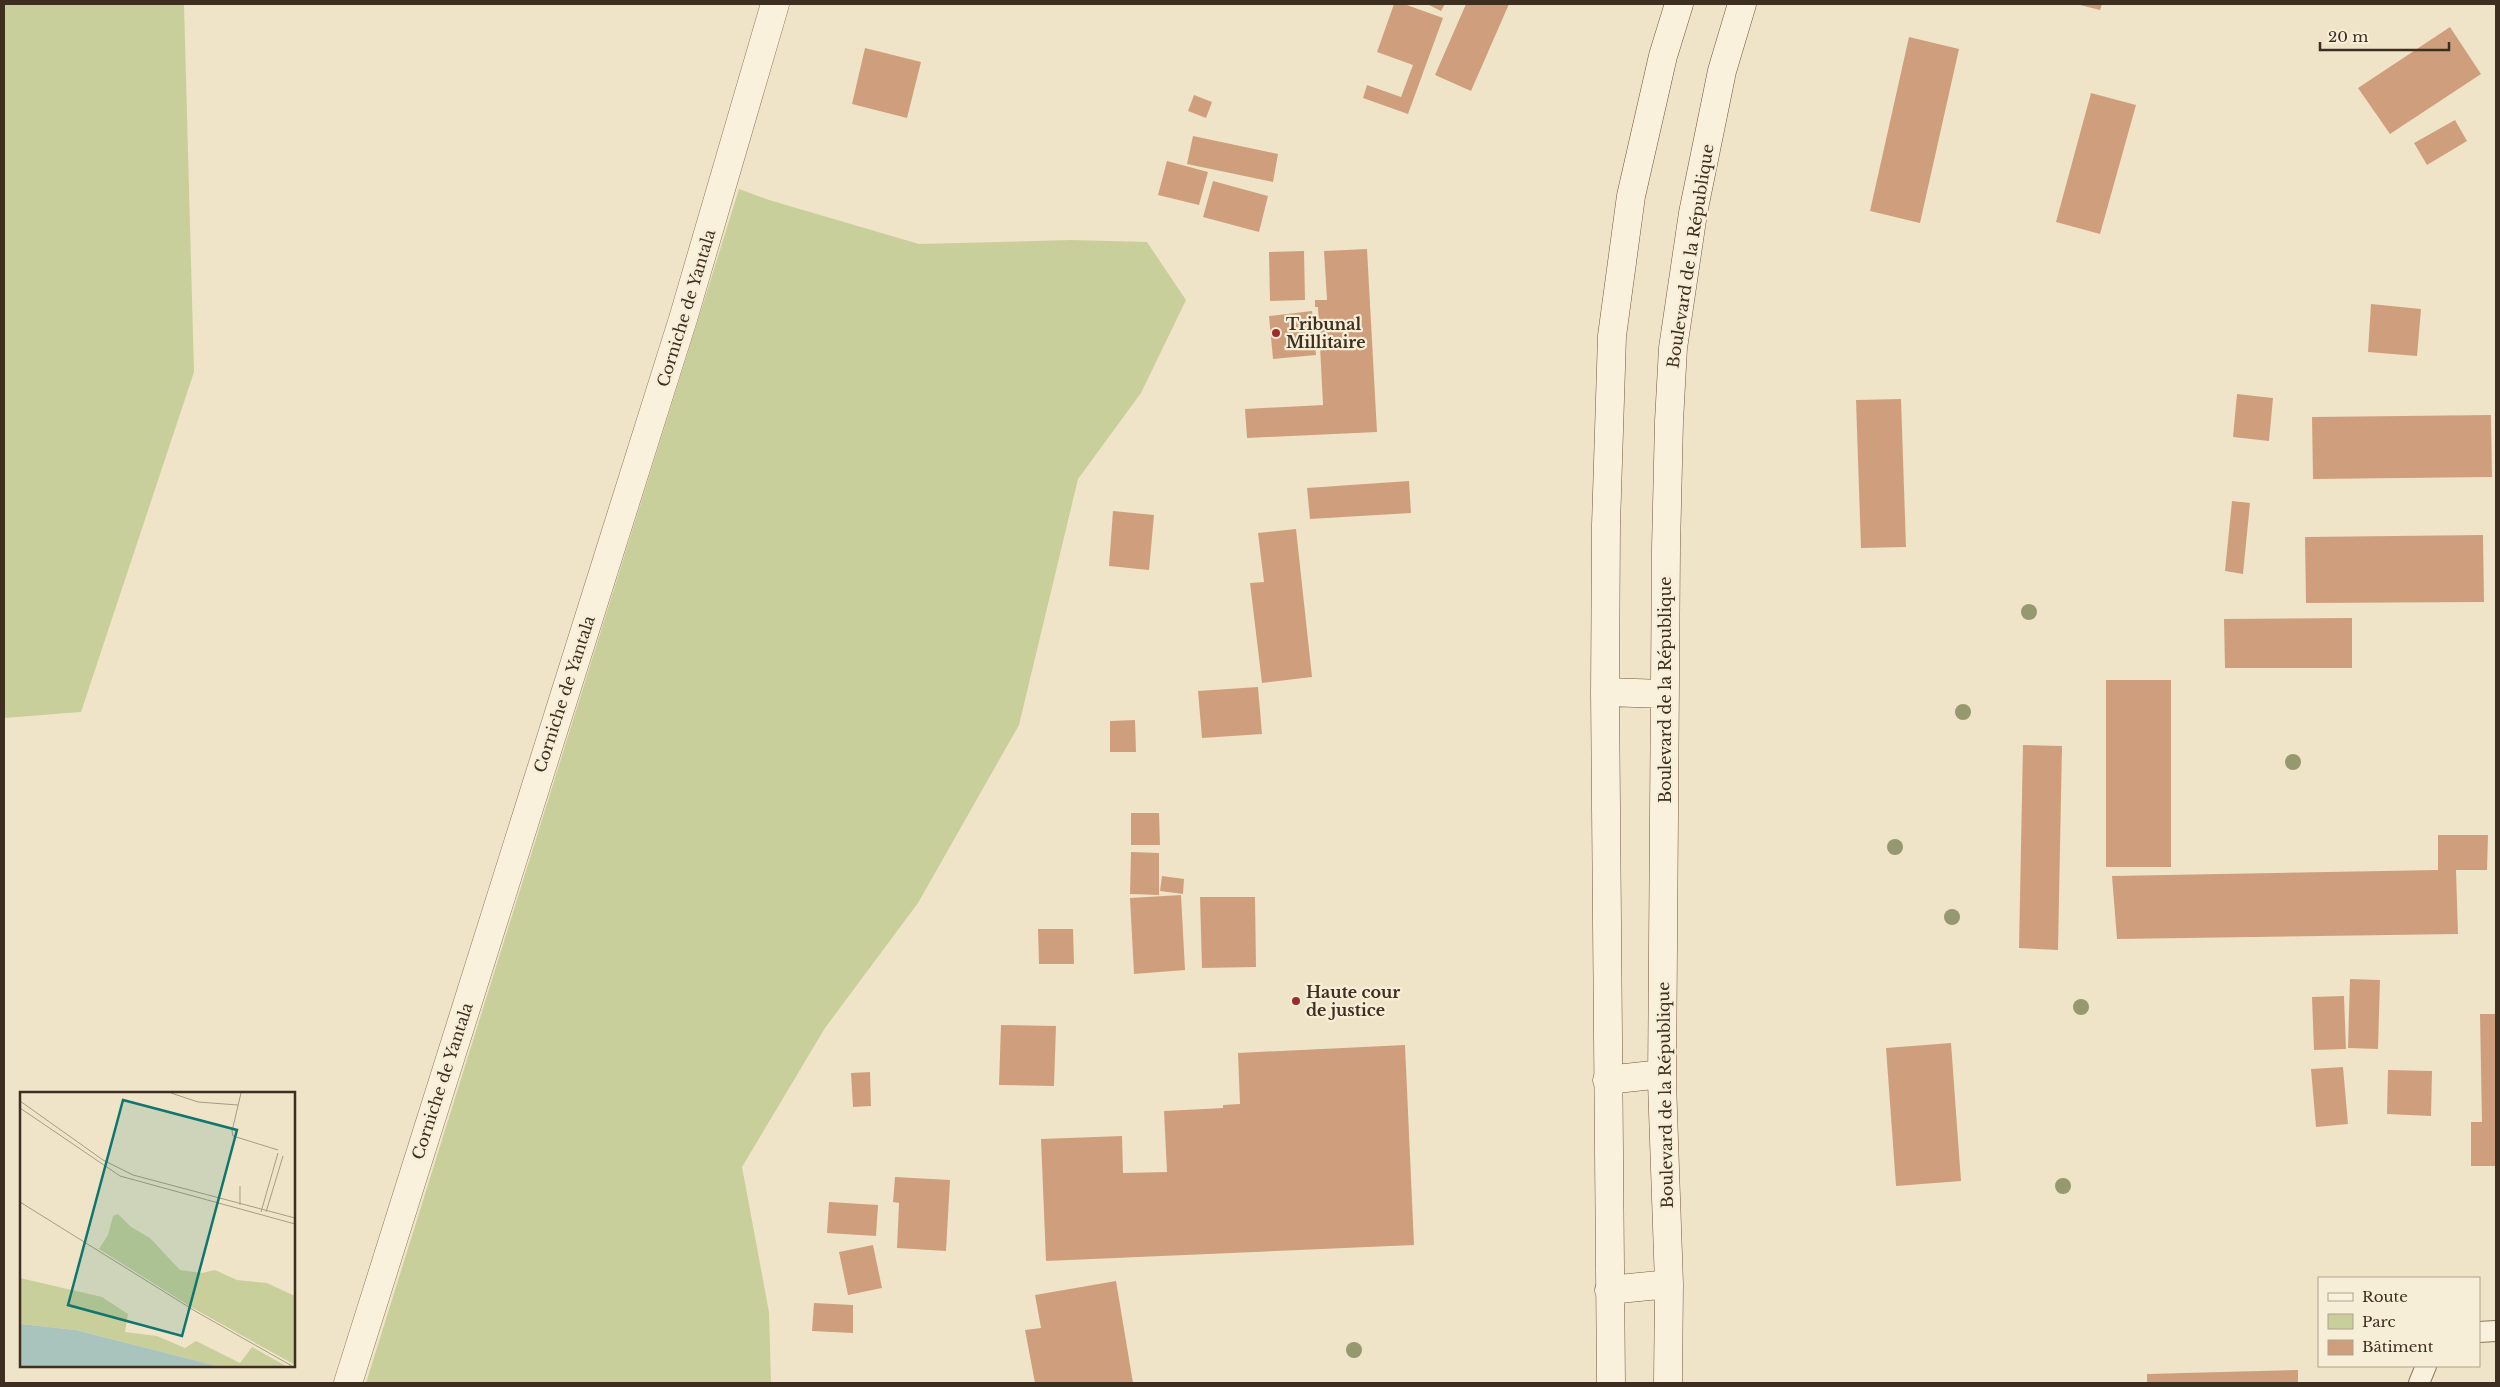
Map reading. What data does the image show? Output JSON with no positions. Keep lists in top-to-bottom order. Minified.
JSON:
{"streets":{"main road":["Boulevard de la République","Corniche de Yantala"]},"places":["Tribunal Millitaire","Haute cour de justice"],"legend":["Route","Parc","Bâtiment"],"scale_bar":"20 m"}
